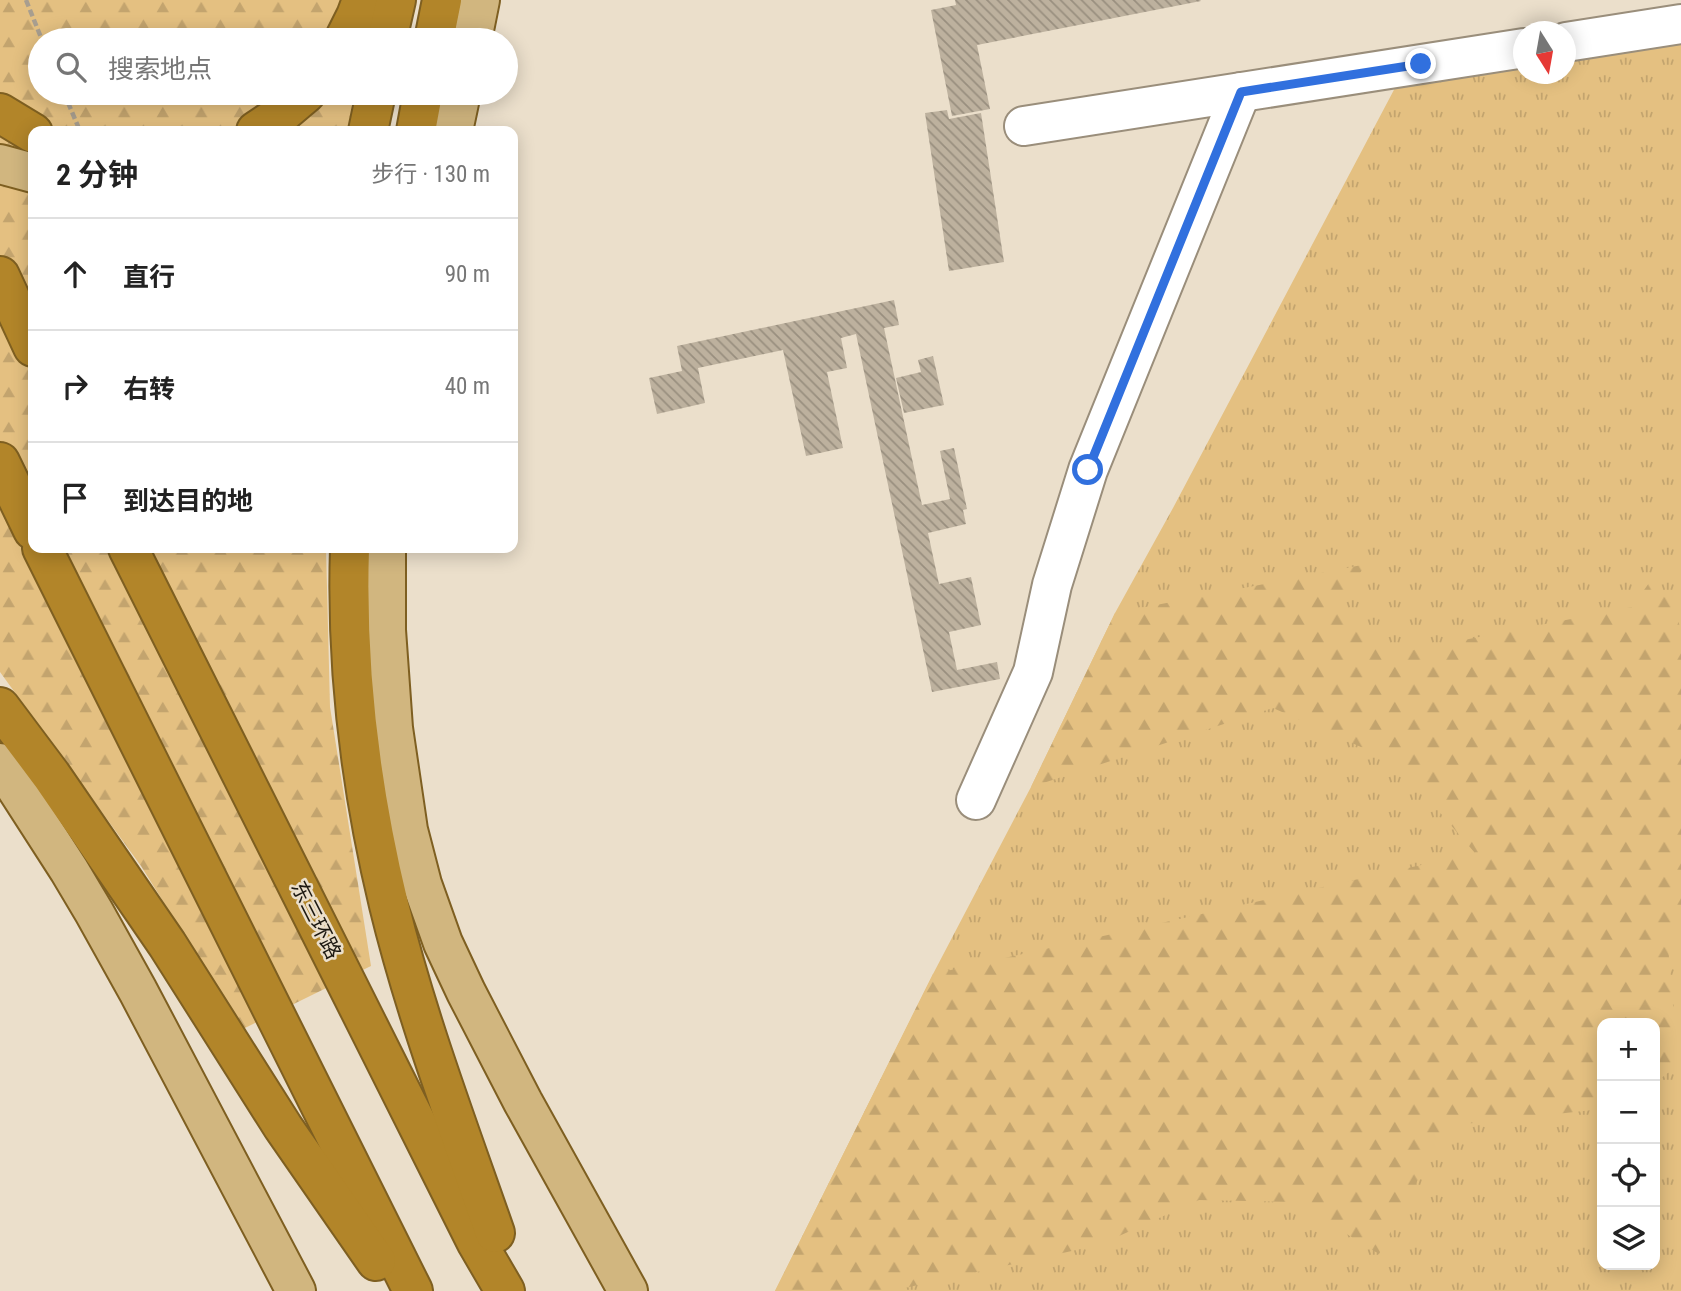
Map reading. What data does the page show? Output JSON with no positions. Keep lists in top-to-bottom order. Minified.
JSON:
{"streets":{"highway":["东三环路"]},"north":"bottom","page":{"search":"搜索地点","heading":["2 分钟","步行 · 130 m"],"list":[["直行","90 m"],["右转","40 m"],"到达目的地"],"map_buttons":["+","−"]}}
